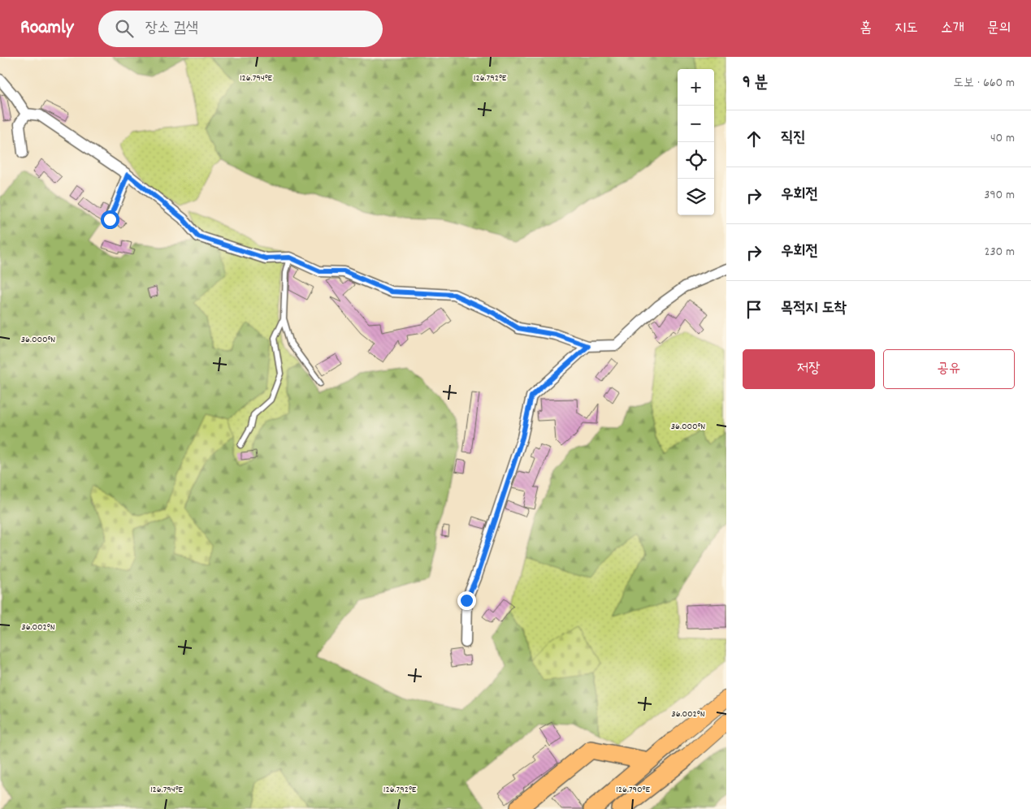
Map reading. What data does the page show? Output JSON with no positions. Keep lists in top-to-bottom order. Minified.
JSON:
{"page":{"header":"Roamly","search":"장소 검색","nav":["홈","지도","소개","문의"],"heading":["9 분","도보 · 660 m"],"map_buttons":["+","−"],"list":[["직진","40 m"],["우회전","390 m"],["우회전","230 m"],"목적지 도착"],"buttons":["저장","공유"]},"coordinates":["126.794°E","126.792°E","36.000°N","36.002°N","126.790°E"]}
